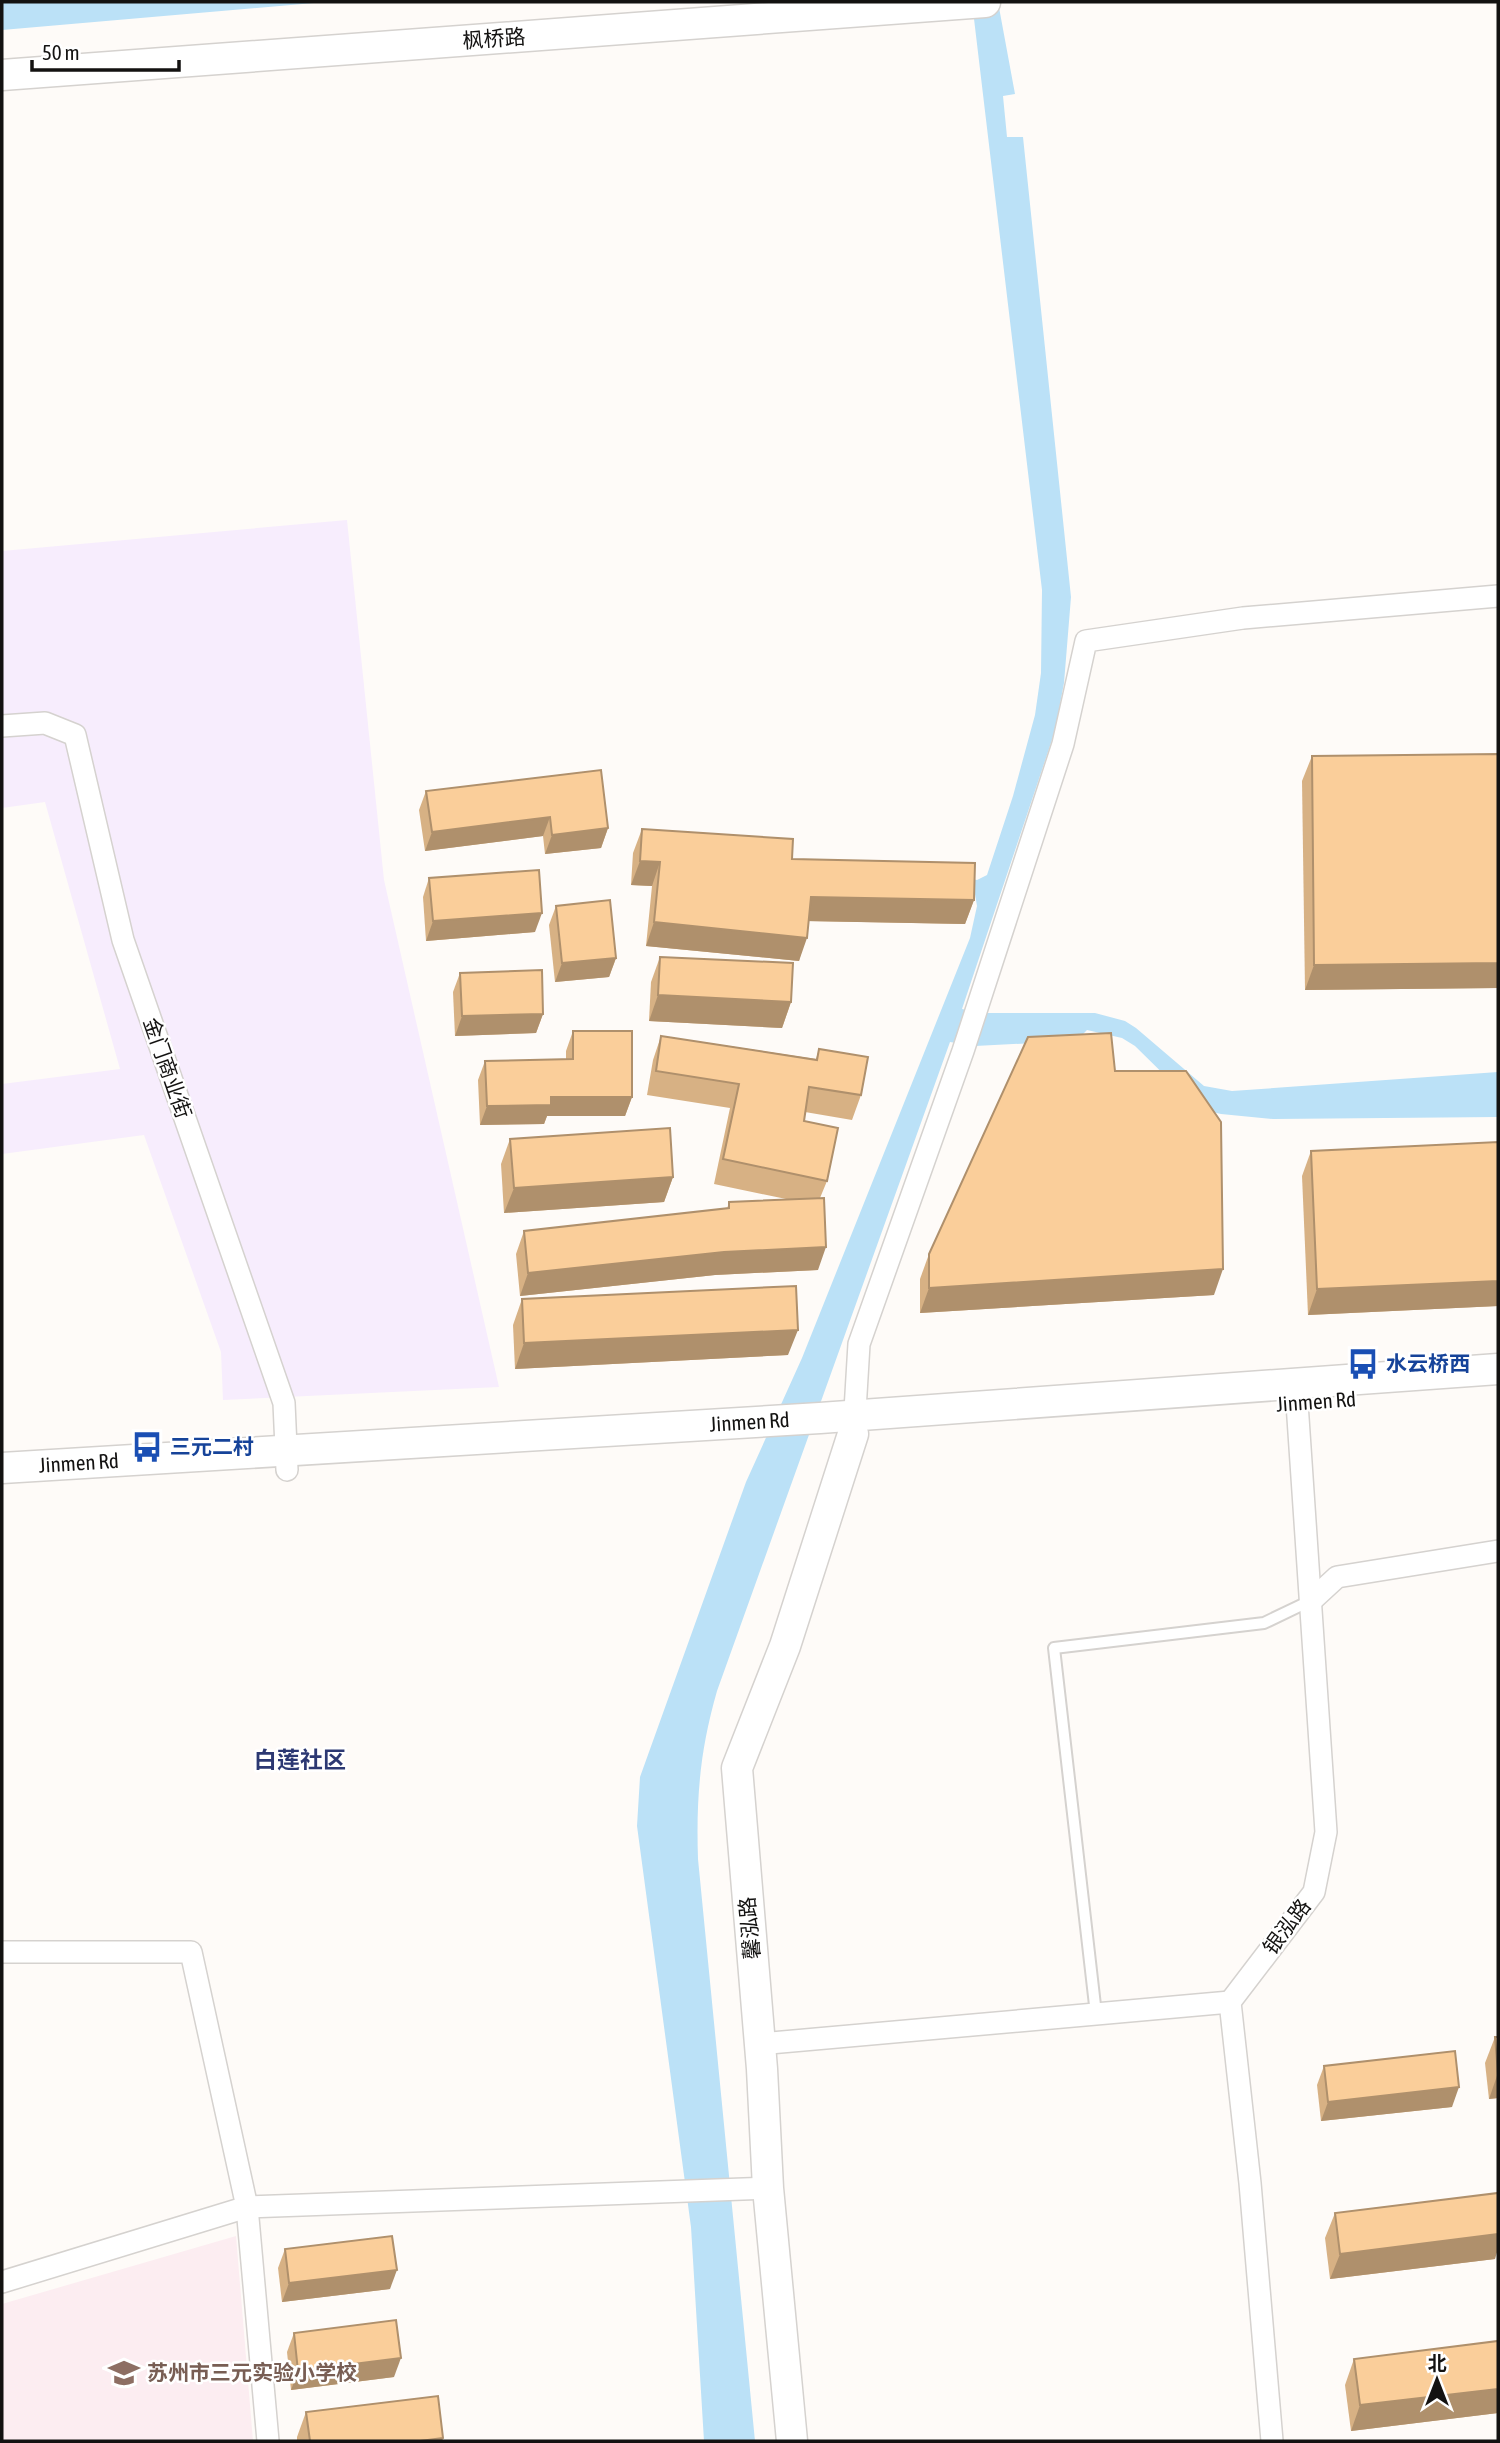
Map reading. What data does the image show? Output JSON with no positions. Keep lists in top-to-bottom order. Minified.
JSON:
{"streets":{"main road":["枫桥路","Jinmen Rd","馨泓路"],"street":["金门商业街","银泓路"]},"crossings":[["金门商业街","Jinmen Rd"],["Jinmen Rd","银泓路"],["Jinmen Rd","馨泓路"]],"districts":["白莲社区"],"places":{"bus stop":["水云桥西","三元二村"],"school or university":["苏州市三元实验小学校"]},"scale_bar":"50 m","north":"top"}
